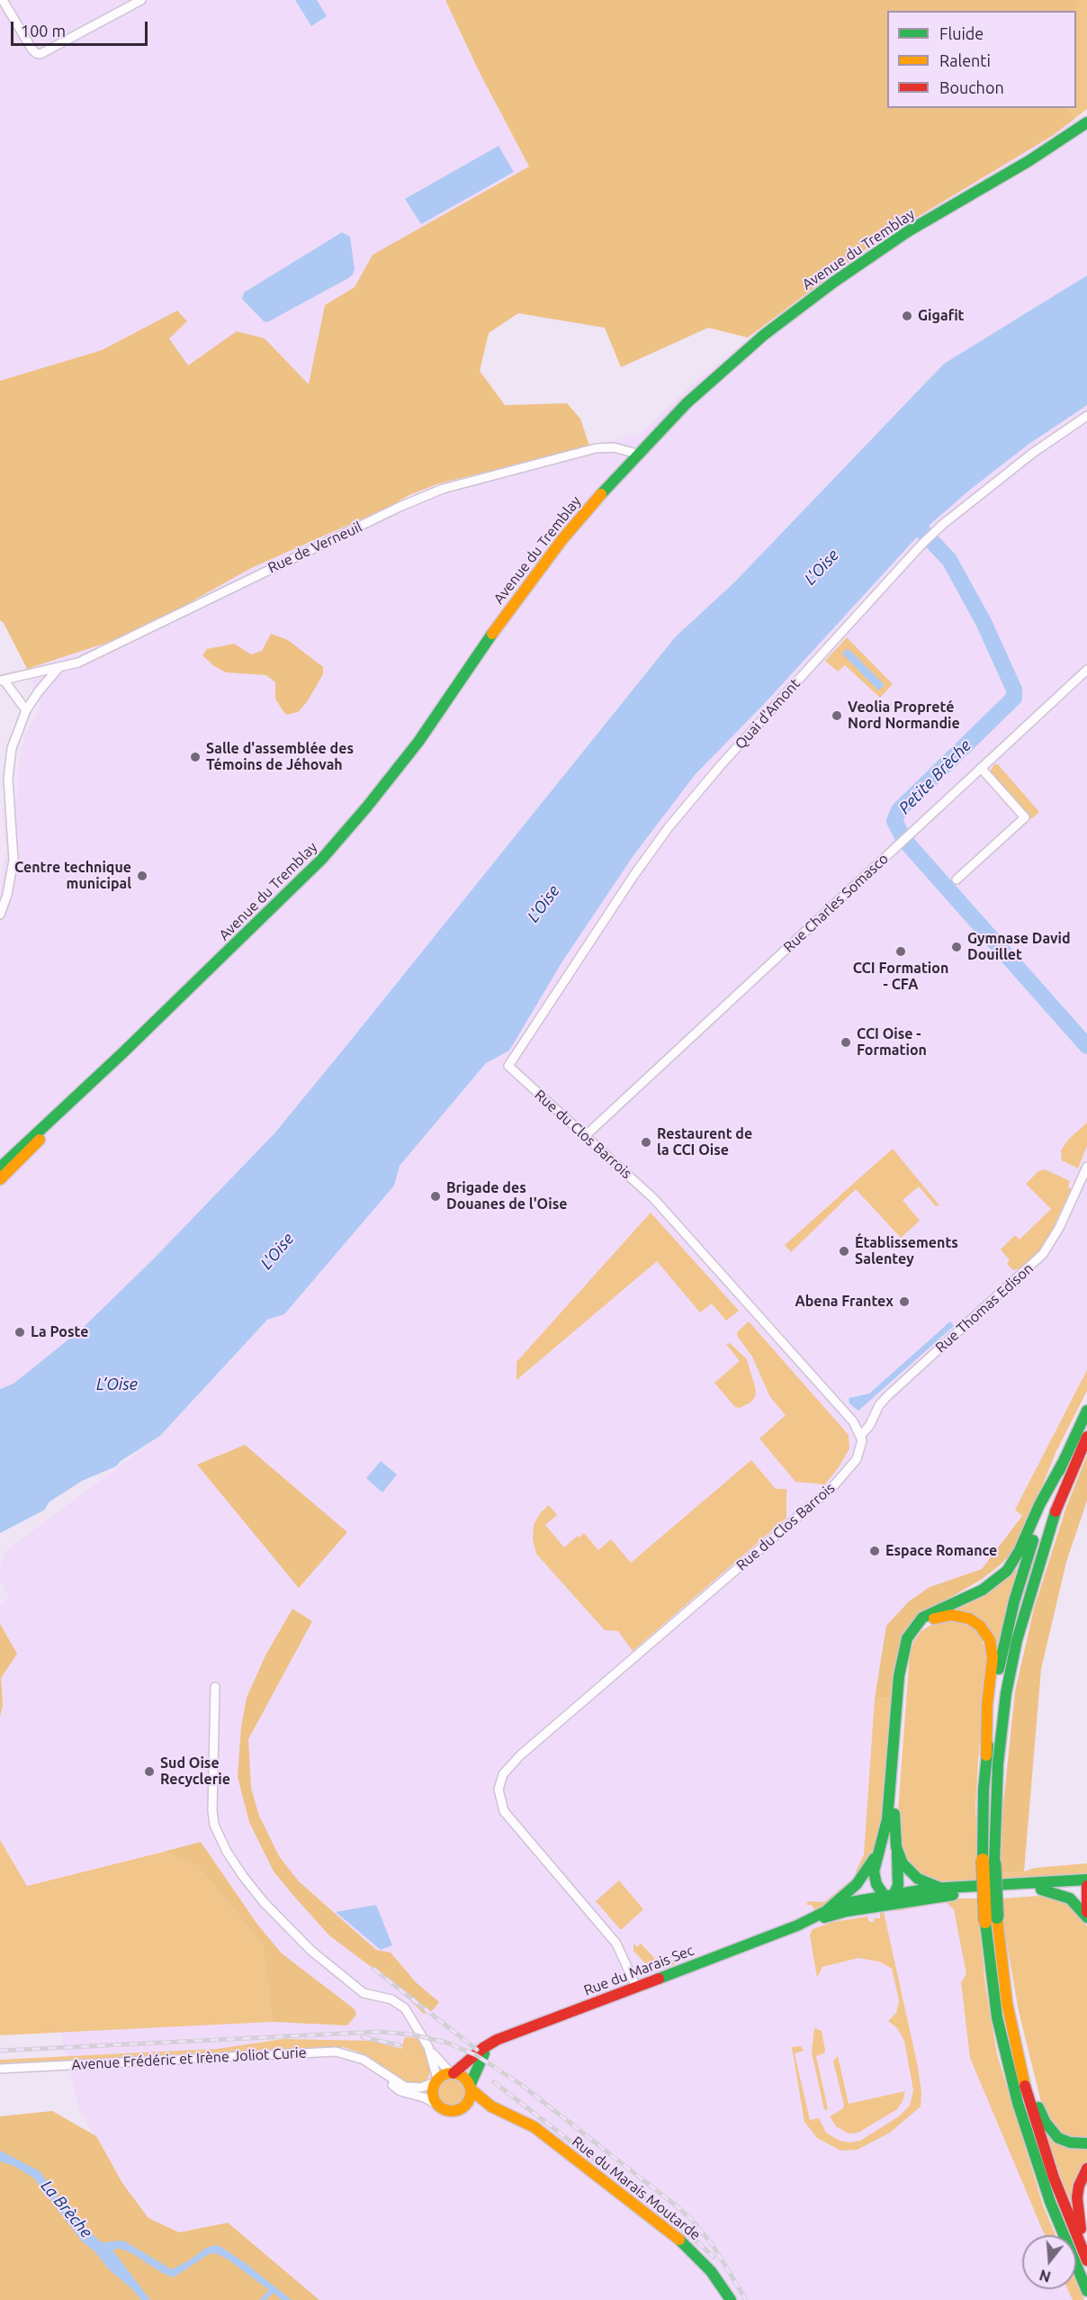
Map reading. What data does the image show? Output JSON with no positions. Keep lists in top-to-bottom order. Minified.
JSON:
{"streets":{"main road":["Avenue du Tremblay","Rue du Marais Sec","Rue du Marais Moutarde"],"street":["Rue de Verneuil","Quai d'Amont","Rue Charles Somasco","Rue du Clos Barrois","Rue Thomas Edison","Avenue Frédéric et Irène Joliot Curie"]},"crossings":[["Avenue du Tremblay","Rue de Verneuil"],["Quai d'Amont","Rue du Clos Barrois"],["Rue Charles Somasco","Rue du Clos Barrois"],["Rue du Clos Barrois","Rue Thomas Edison"],["Rue du Clos Barrois","Rue du Marais Sec"],["Rue du Marais Sec","Avenue Frédéric et Irène Joliot Curie"],["Rue du Marais Sec","Rue du Marais Moutarde"],["Avenue Frédéric et Irène Joliot Curie","Rue du Marais Moutarde"]],"water":["L'Oise","Petite Brèche","L’Oise","La Brèche"],"places":["Gigafit","Veolia Propreté Nord Normandie","Salle d'assemblée des Témoins de Jéhovah","Centre technique municipal","Gymnase David Douillet","CCI Formation - CFA","CCI Oise - Formation","Restaurent de la CCI Oise","Brigade des Douanes de l'Oise","Établissements Salentey","Abena Frantex","La Poste","Espace Romance","Sud Oise Recyclerie"],"legend":["Fluide","Ralenti","Bouchon"],"scale_bar":"100 m","north":"bottom"}
